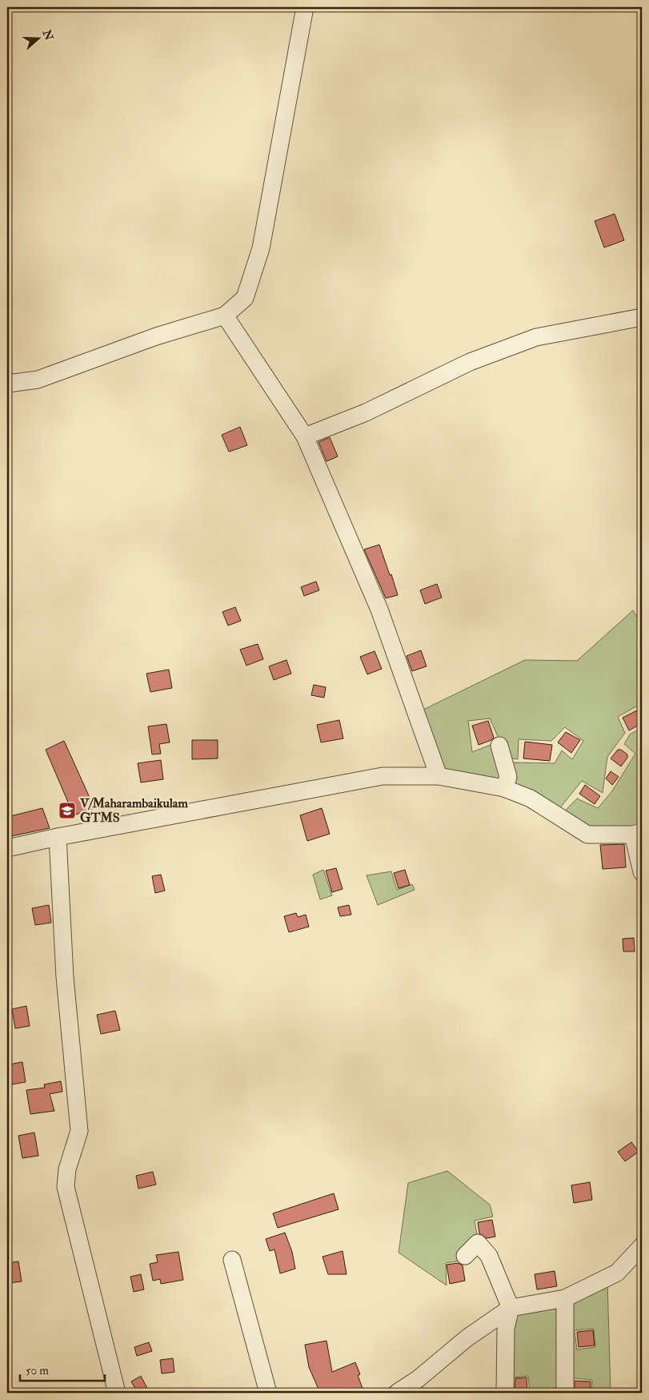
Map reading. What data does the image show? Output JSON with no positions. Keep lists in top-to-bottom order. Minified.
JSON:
{"places":{"school or university":["V/Maharambaikulam GTMS"]},"scale_bar":"50 m","north":"right"}
